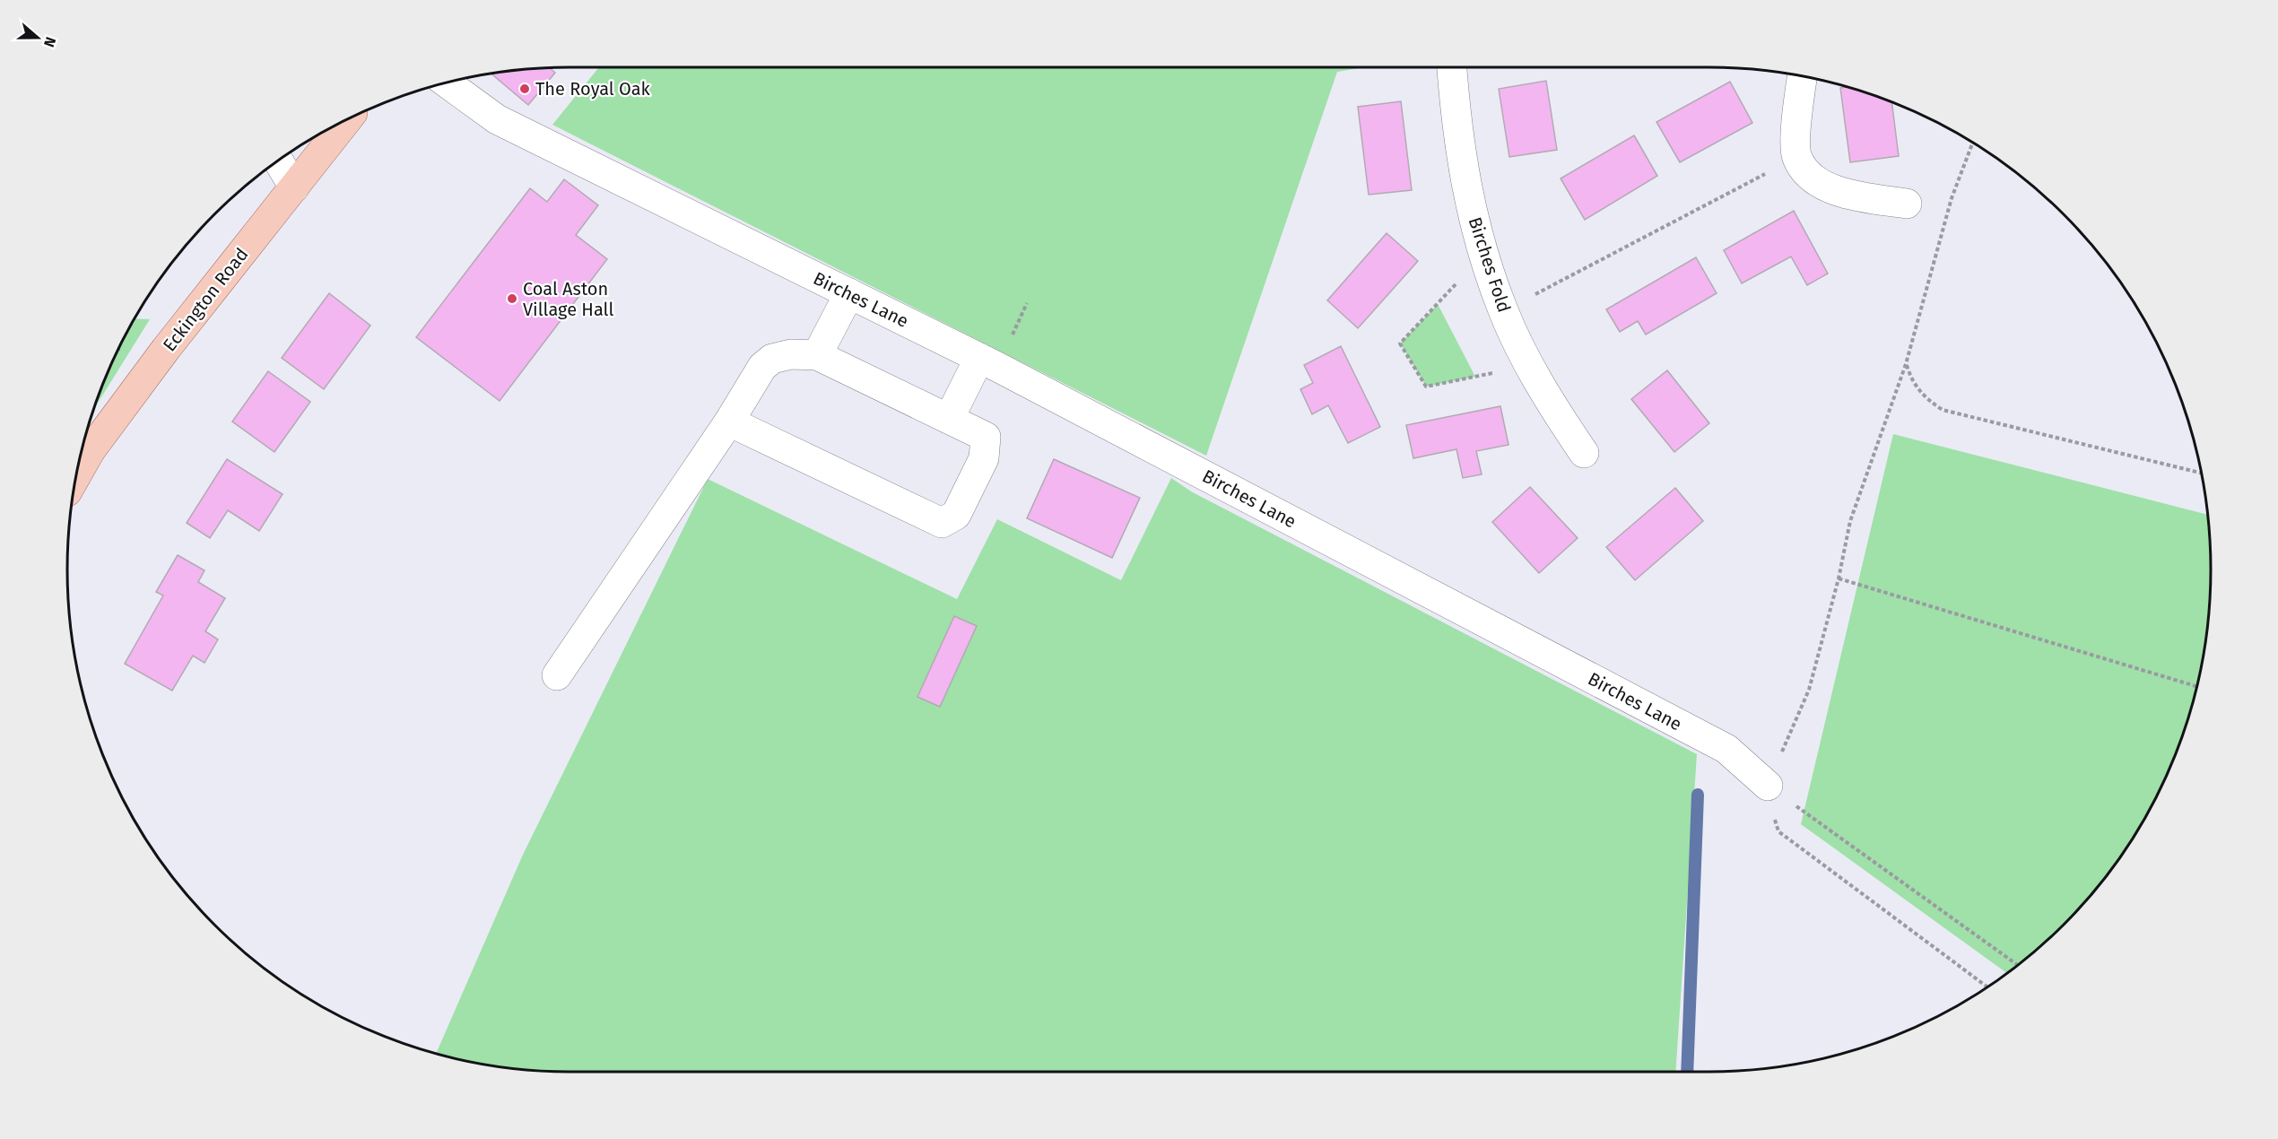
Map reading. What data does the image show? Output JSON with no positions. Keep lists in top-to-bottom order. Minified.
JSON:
{"streets":{"main road":["Eckington Road"],"street":["Birches Fold","Birches Lane"]},"places":["The Royal Oak","Coal Aston Village Hall"],"north":"right"}
